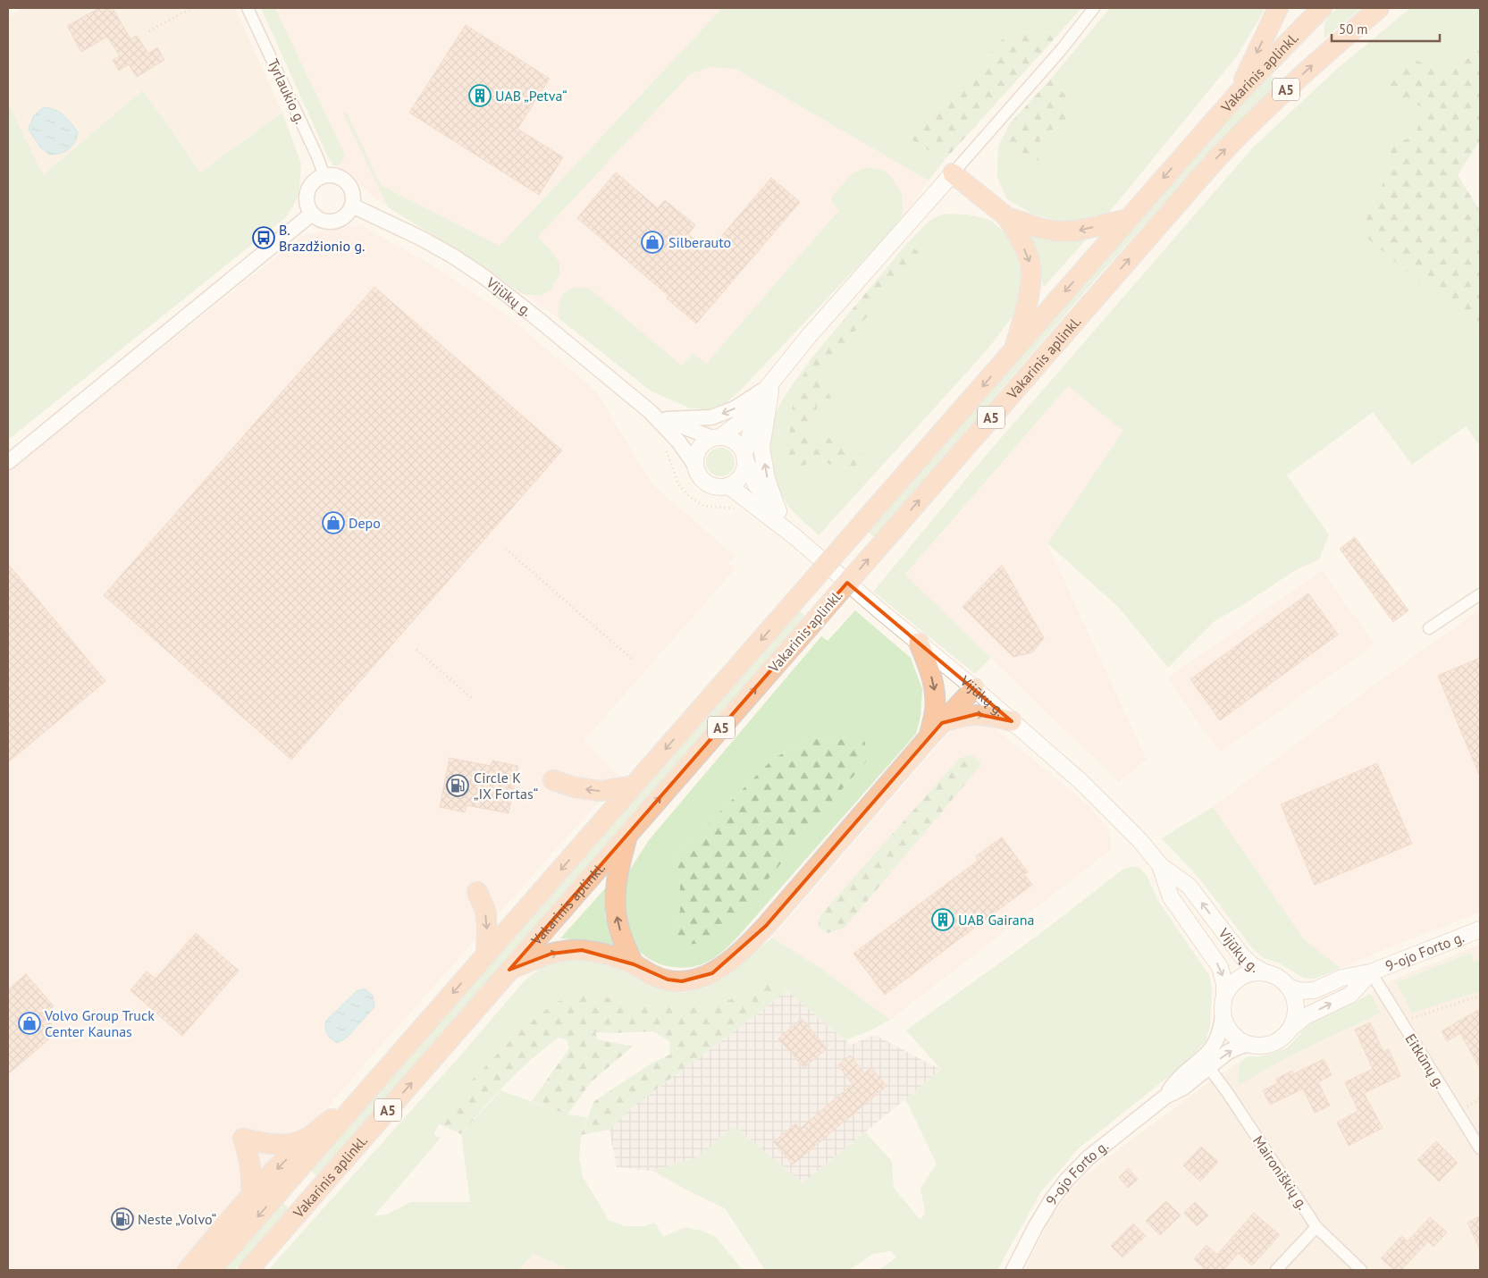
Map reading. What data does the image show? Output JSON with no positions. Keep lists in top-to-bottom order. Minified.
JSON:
{"streets":{"highway":["Vakarinis aplinkl.","A5"],"main road":["Vijūkų g.","9-ojo Forto g."],"street":["Tyrlaukio g.","Eitkūnų g.","Maironiškių g."]},"crossings":[["Tyrlaukio g.","Vijūkų g."],["Vijūkų g.","9-ojo Forto g."],["9-ojo Forto g.","Eitkūnų g."],["9-ojo Forto g.","Maironiškių g."]],"places":{"building":["UAB „Petva“","UAB Gairana"],"bus stop":["B. Brazdžionio g."],"shop":["Silberauto","Depo","Volvo Group Truck Center Kaunas"],"fuel station":["Circle K „IX Fortas“","Neste „Volvo“"]},"scale_bar":"50 m"}
